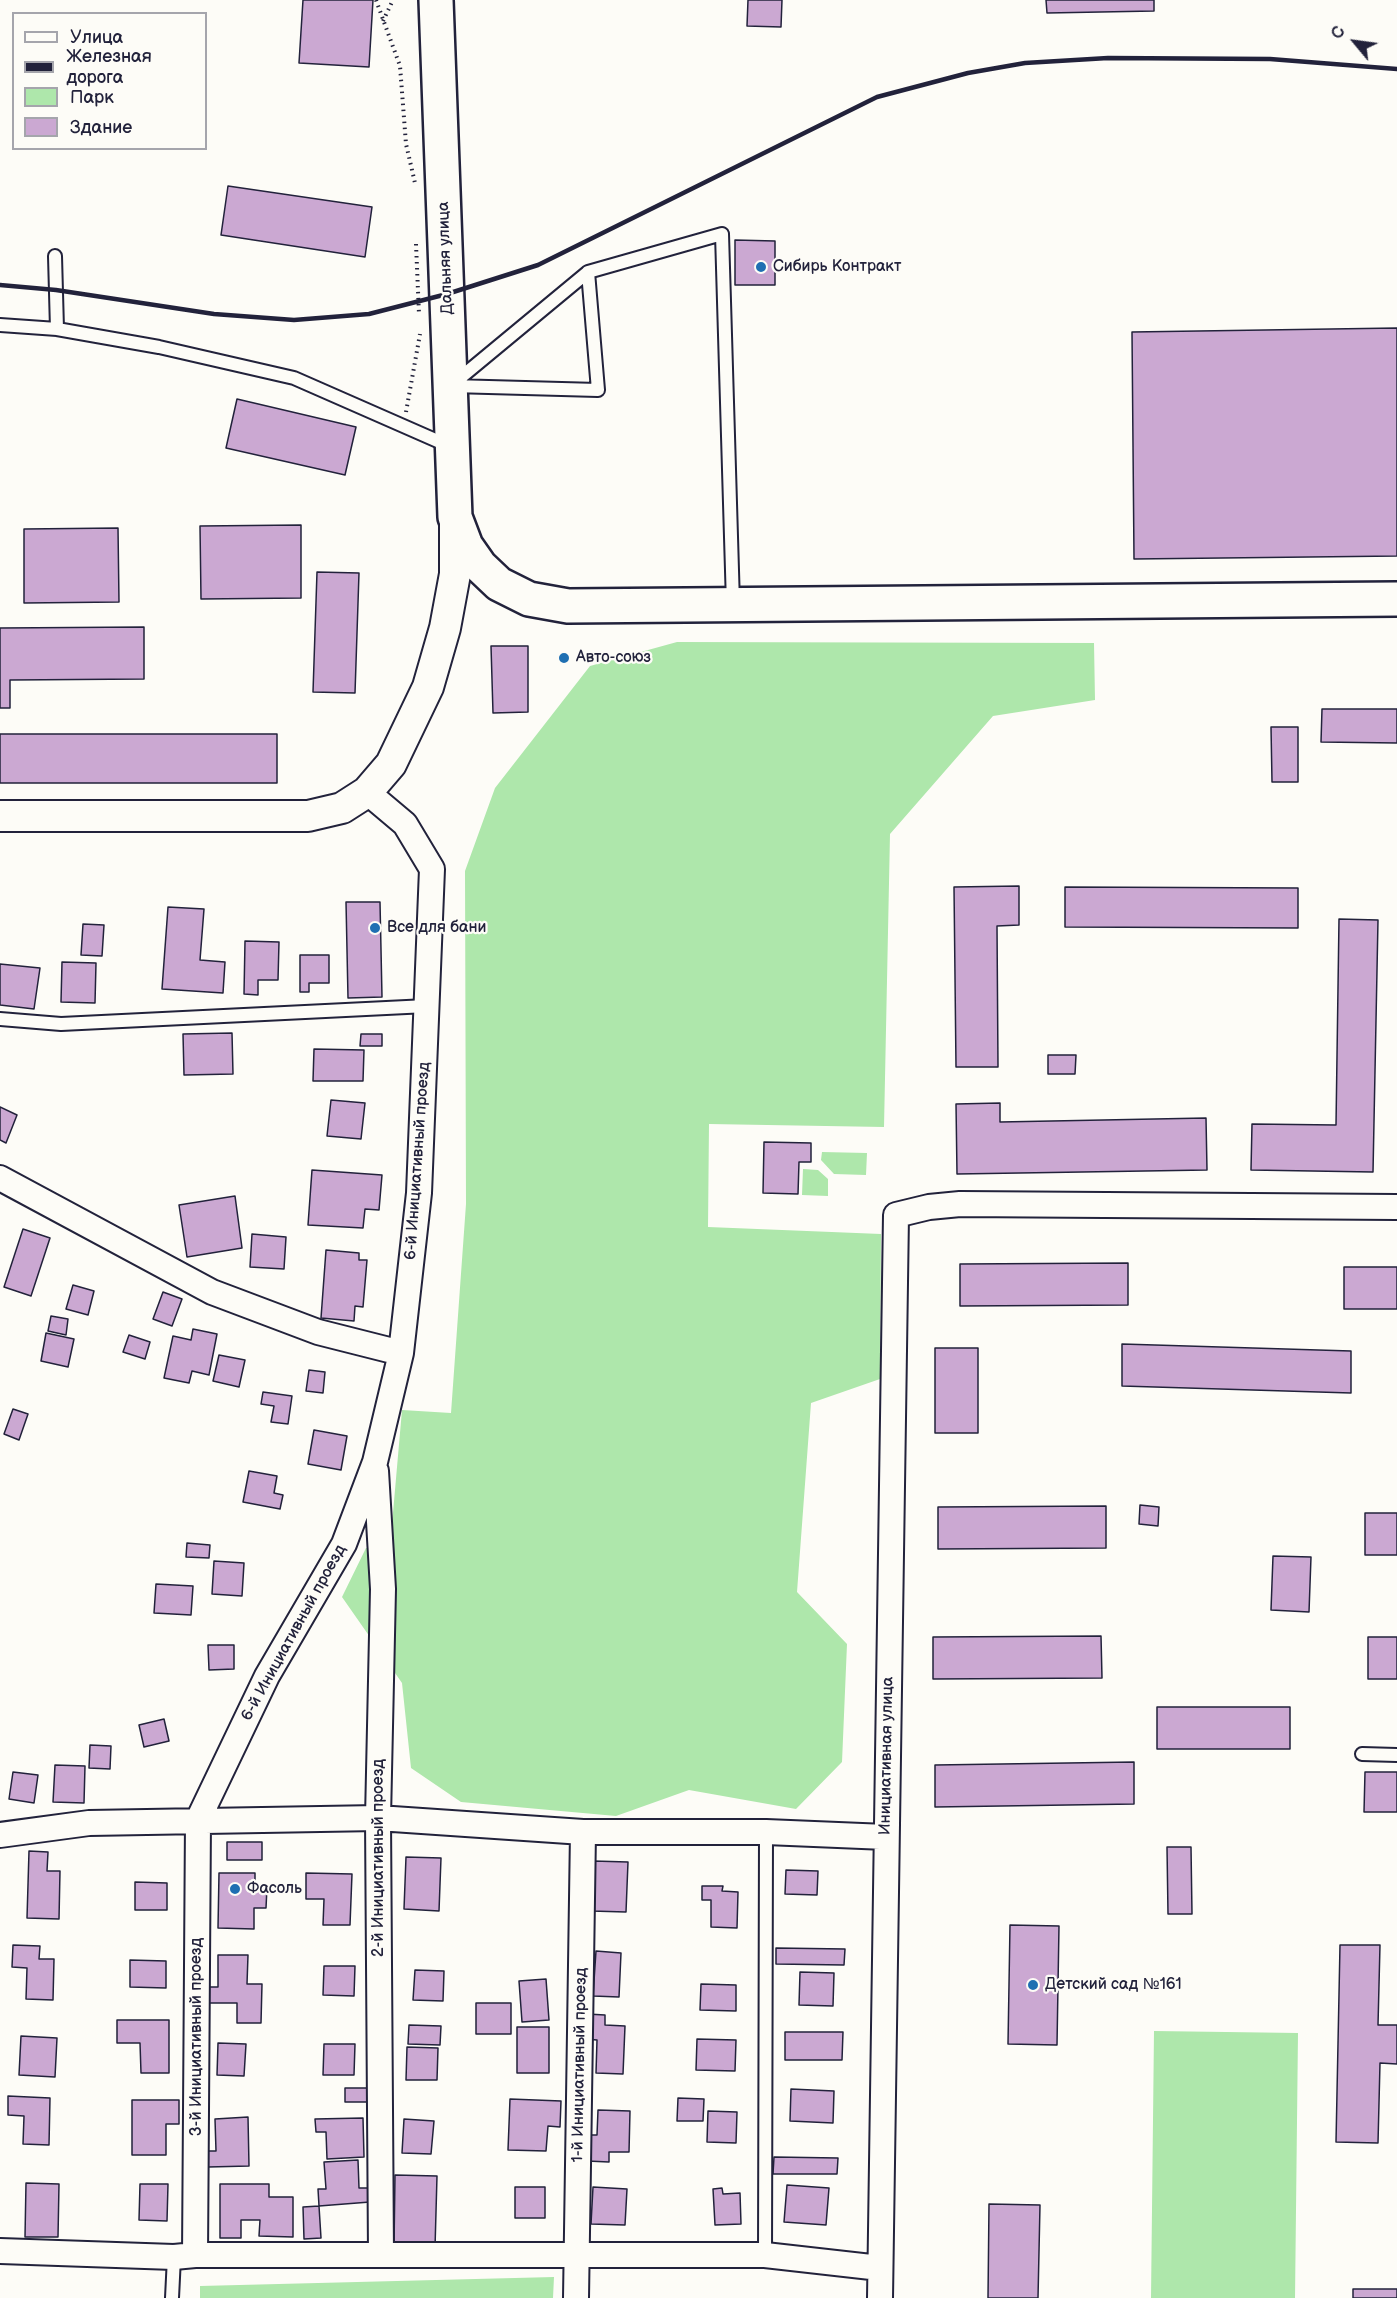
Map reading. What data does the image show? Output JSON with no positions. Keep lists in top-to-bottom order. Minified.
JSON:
{"streets":{"main road":["Дальняя улица"],"street":["6-й Инициативный проезд","Инициативная улица","2-й Инициативный проезд","3-й Инициативный проезд","1-й Инициативный проезд"]},"crossings":[["6-й Инициативный проезд","2-й Инициативный проезд"],["6-й Инициативный проезд","3-й Инициативный проезд"]],"places":["Сибирь Контракт","Авто-союз","Все для бани","Фасоль","Детский сад №161"],"legend":["Улица","Железная дорога","Парк","Здание"],"north":"top left"}
